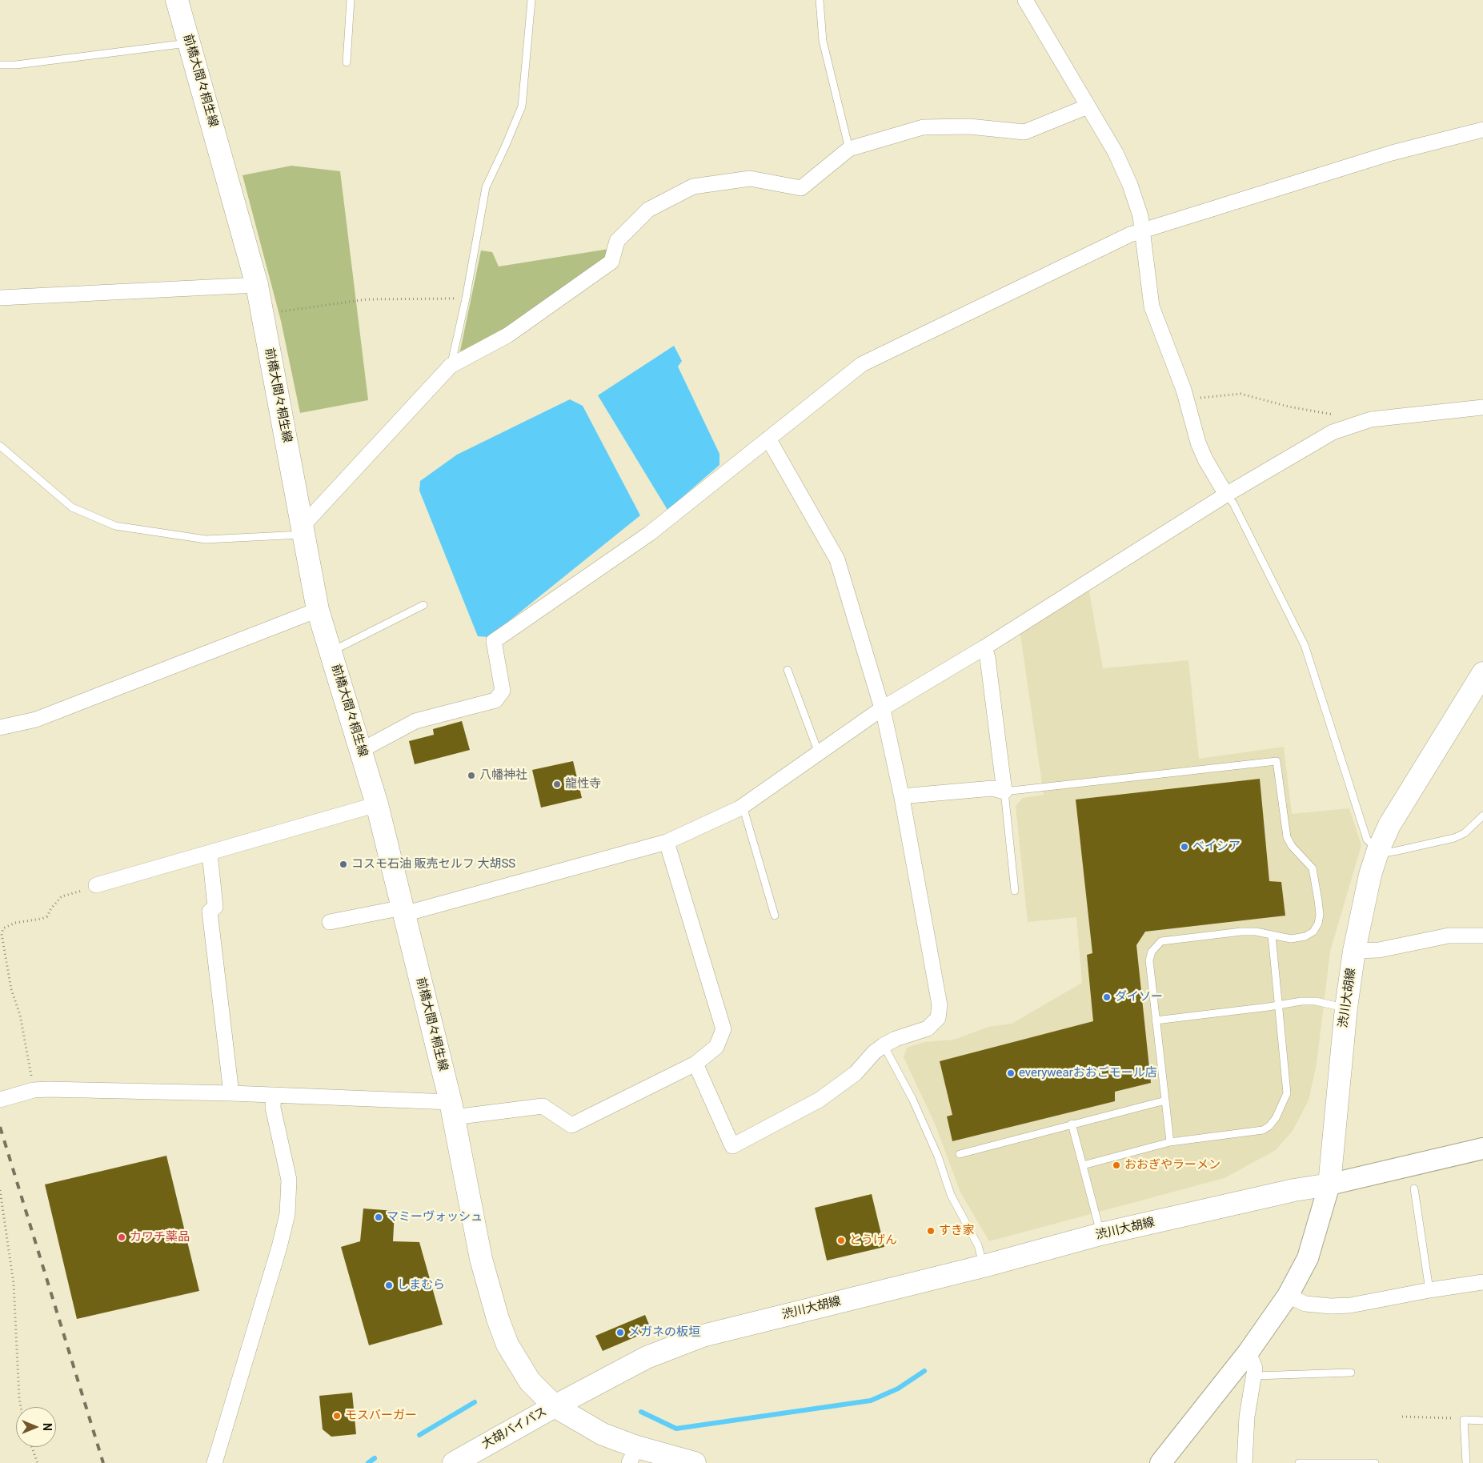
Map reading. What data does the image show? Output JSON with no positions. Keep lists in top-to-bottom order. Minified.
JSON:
{"streets":{"main road":["前橋大間々桐生線","渋川大胡線","大胡バイパス"]},"crossings":[["前橋大間々桐生線","渋川大胡線"],["前橋大間々桐生線","大胡バイパス"],["渋川大胡線","大胡バイパス"]],"places":["八幡神社","龍性寺","ベイシア","コスモ石油 販売セルフ 大胡SS","ダイソー","everywearおおごモール店","おおぎやラーメン","マミーヴォッシュ","すき家","カワチ薬品","とうげん","しまむら","メガネの板垣","モスバーガー"],"north":"right"}
